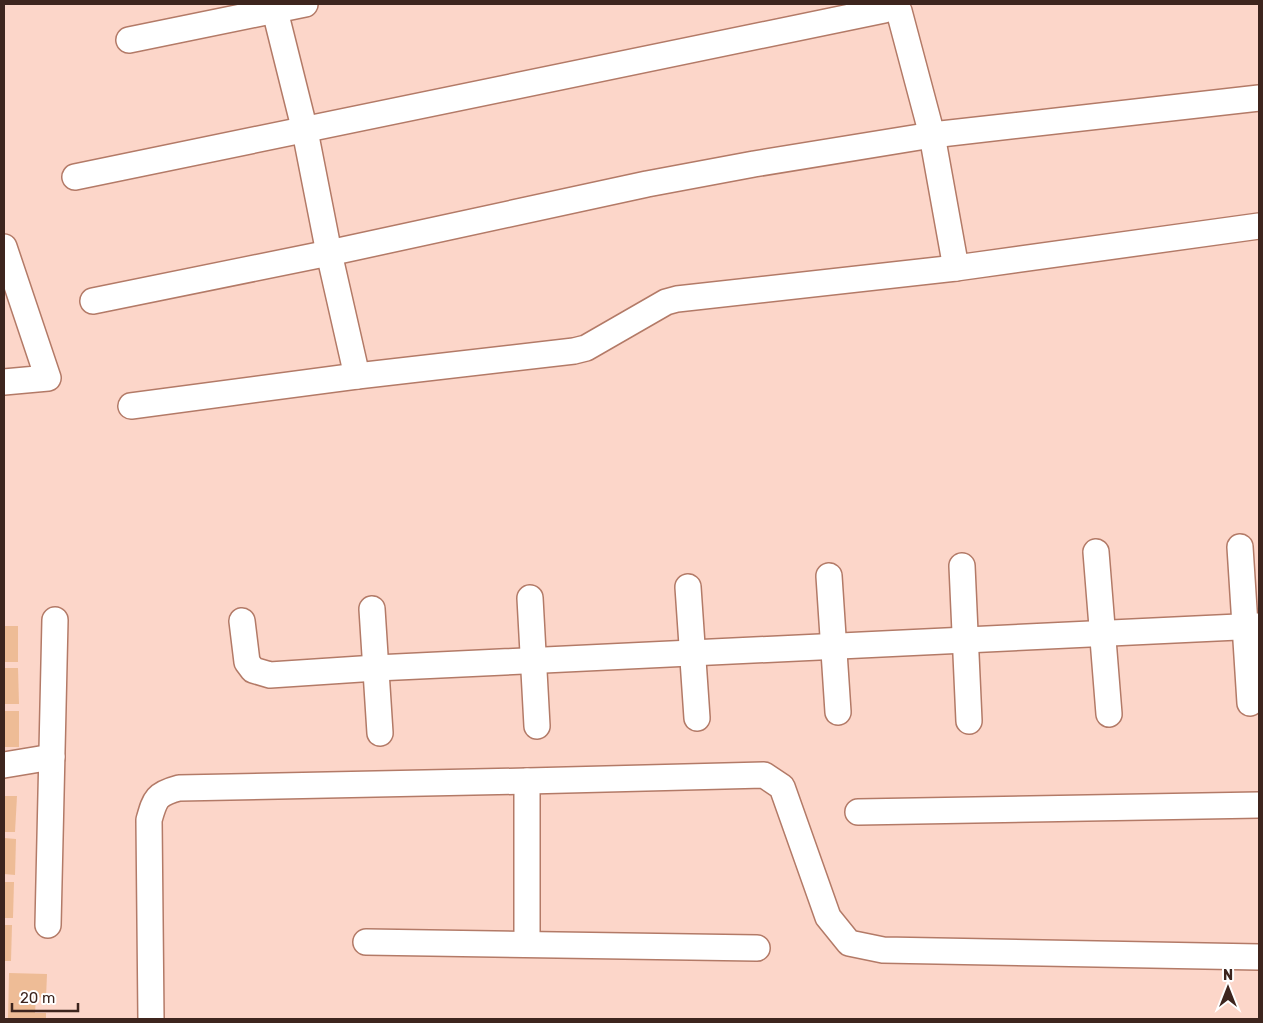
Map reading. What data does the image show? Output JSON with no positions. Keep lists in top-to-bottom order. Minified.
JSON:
{"scale_bar":"20 m","north":"top"}
